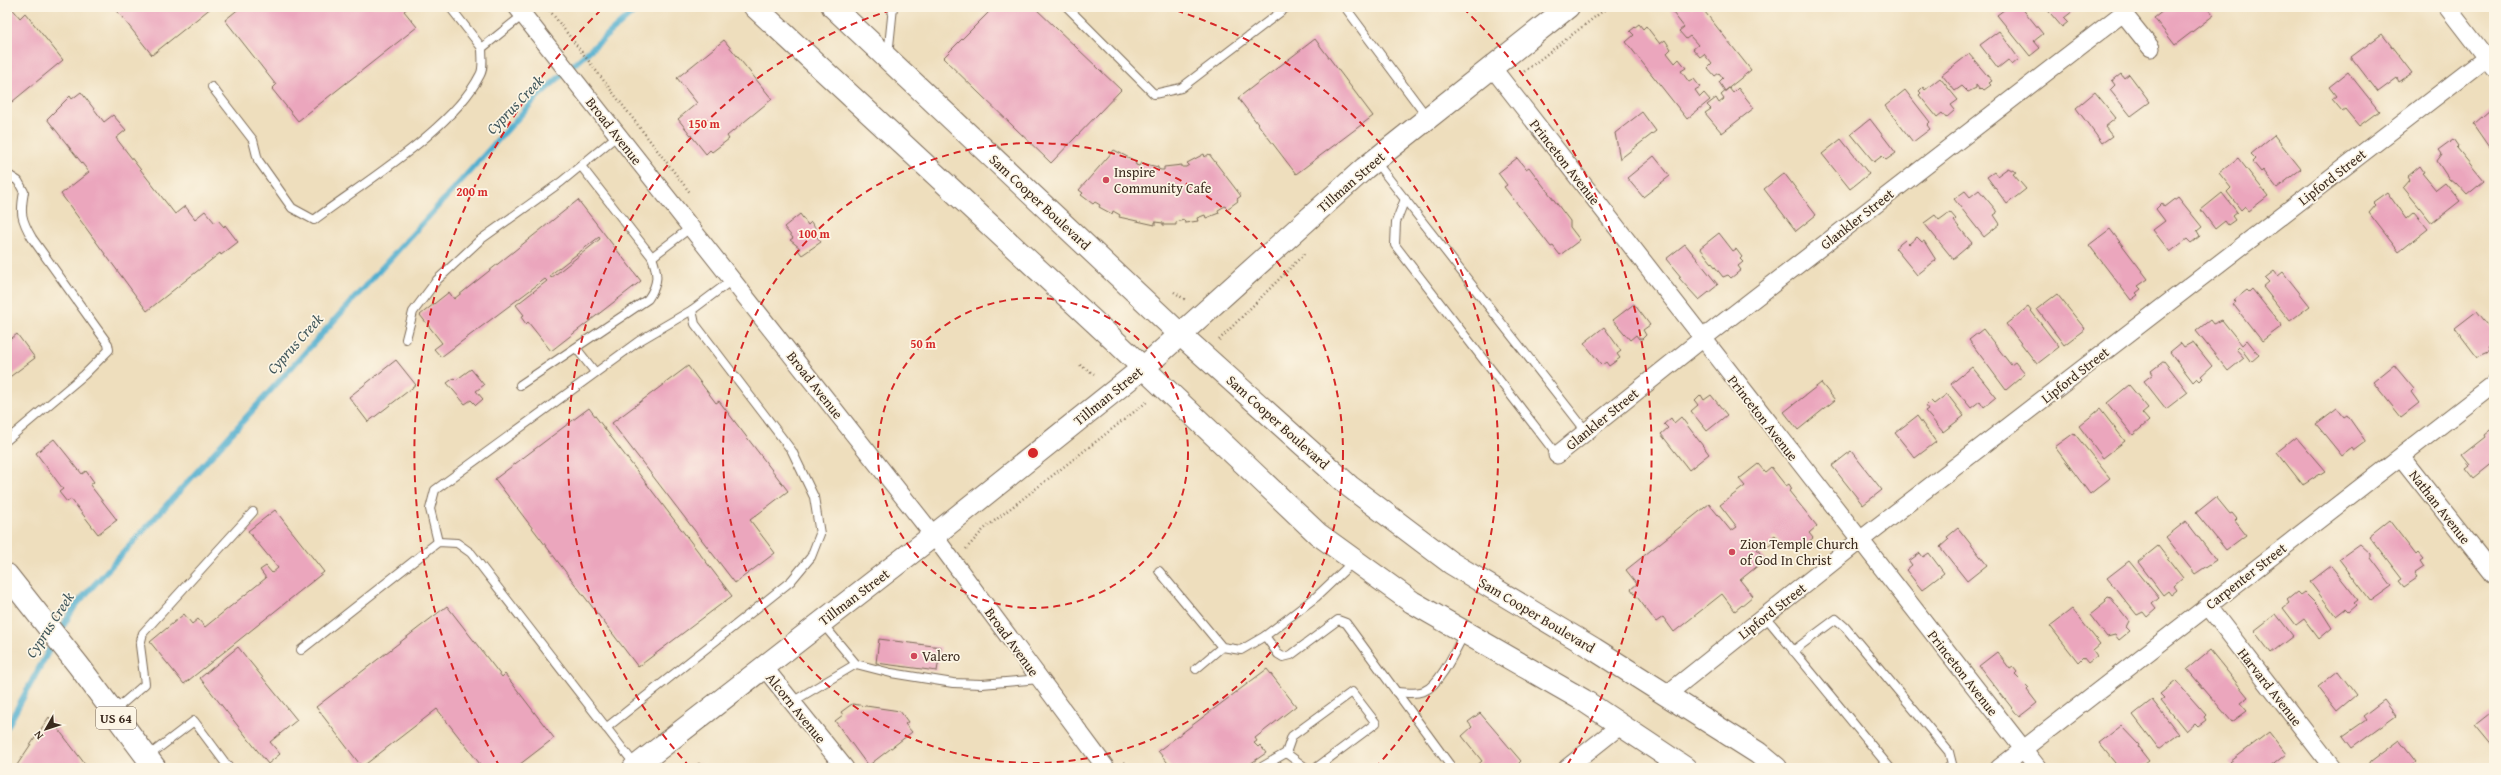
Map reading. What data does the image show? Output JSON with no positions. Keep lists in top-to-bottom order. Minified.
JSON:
{"streets":{"main road":["Tillman Street","Sam Cooper Boulevard","US 64"],"street":["Broad Avenue","Princeton Avenue","Lipford Street","Glankler Street","Nathan Avenue","Carpenter Street","Harvard Avenue","Alcorn Avenue"]},"crossings":[["Broad Avenue","Tillman Street"],["Princeton Avenue","Lipford Street"],["Princeton Avenue","Tillman Street"],["Princeton Avenue","Glankler Street"],["Princeton Avenue","Carpenter Street"],["Lipford Street","Sam Cooper Boulevard"],["Tillman Street","Sam Cooper Boulevard"],["Tillman Street","Alcorn Avenue"],["Nathan Avenue","Carpenter Street"],["Carpenter Street","Harvard Avenue"]],"water":["Cyprus Creek"],"places":["Inspire Community Cafe","Zion Temple Church of God In Christ","Valero"],"north":"bottom left","rings":["150 m","200 m","100 m","50 m"]}
